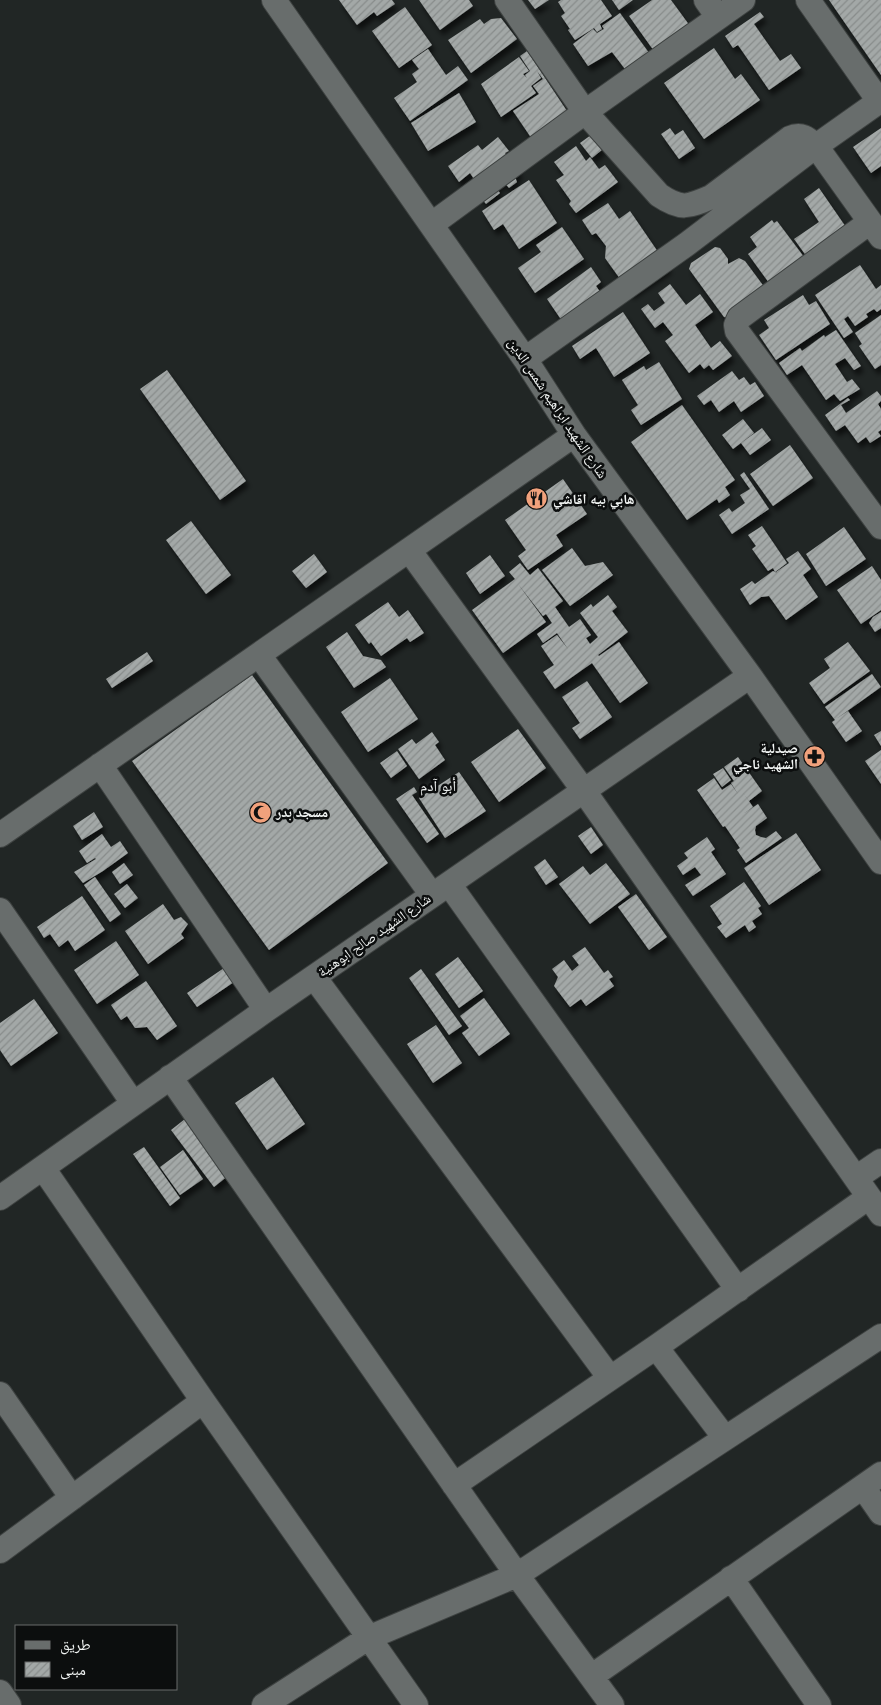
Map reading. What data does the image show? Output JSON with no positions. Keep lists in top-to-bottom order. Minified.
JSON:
{"streets":{"street":["شارع الشهيد ابراهيم شمس الدين","شارع الشهيد صالح ابوهنية"]},"crossings":[["شارع الشهيد ابراهيم شمس الدين","شارع الشهيد صالح ابوهنية"]],"districts":["أبو آدم"],"places":{"restaurant":["هابي بيه اقاشي"],"pharmacy":["صيدلية الشهيد ناجي"],"mosque":["مسجد بدر"]},"legend":["طريق","مبنى"]}
